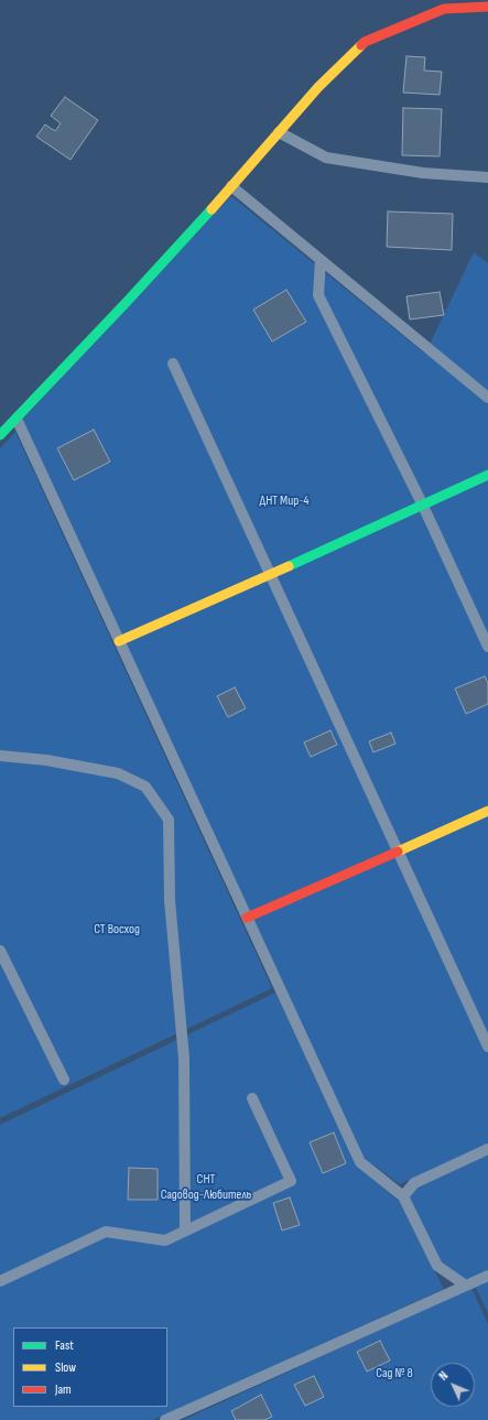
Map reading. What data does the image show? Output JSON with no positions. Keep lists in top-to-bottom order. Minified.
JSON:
{"parks":["ДНТ Мир-4","СТ Восход","СНТ Садовод-Любитель","Сад № 8"],"legend":["Fast","Slow","Jam"],"north":"top left"}
